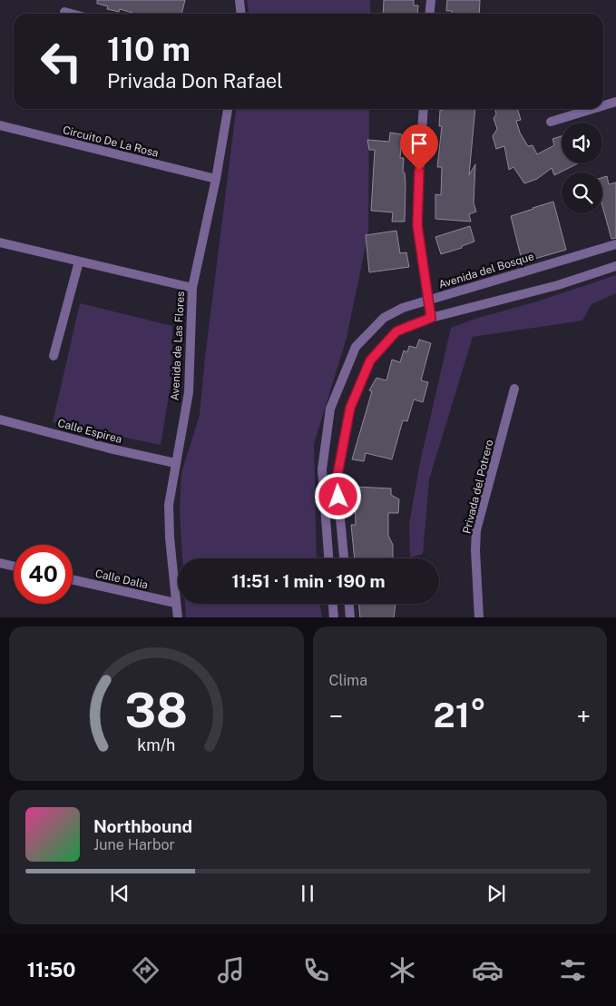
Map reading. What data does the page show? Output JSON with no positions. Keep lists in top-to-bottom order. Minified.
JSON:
{"streets":{"street":["Circuito De La Rosa","Avenida del Bosque","Avenida de Las Flores","Calle Espirea","Privada del Potrero","Calle Dalia"]},"crossings":[["Circuito De La Rosa","Avenida de Las Flores"],["Avenida de Las Flores","Calle Espirea"],["Avenida de Las Flores","Calle Dalia"]],"page":{"turn":["110 m","Privada Don Rafael"],"limit":"40","trip":"11:51 · 1 min · 190 m","tile":"Clima","heat":["−","21°","+"],"song":["Northbound","June Harbor"],"tabs":"11:50","gauge":["38","km/h"]}}
